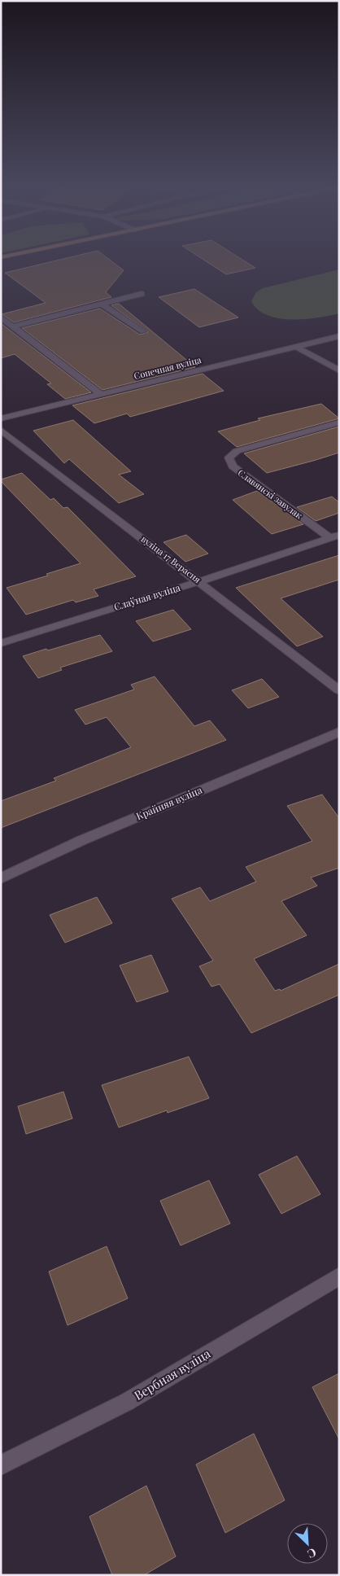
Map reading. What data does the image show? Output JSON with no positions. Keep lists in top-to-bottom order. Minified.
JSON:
{"streets":{"street":["Сонечная вуліца","Славянскі завулак","вуліца 17 Верасня","Слаўная вуліца","Крайняя вуліца","Вербная вуліца"]},"crossings":[["Славянскі завулак","Слаўная вуліца"],["вуліца 17 Верасня","Слаўная вуліца"]],"north":"bottom right"}
